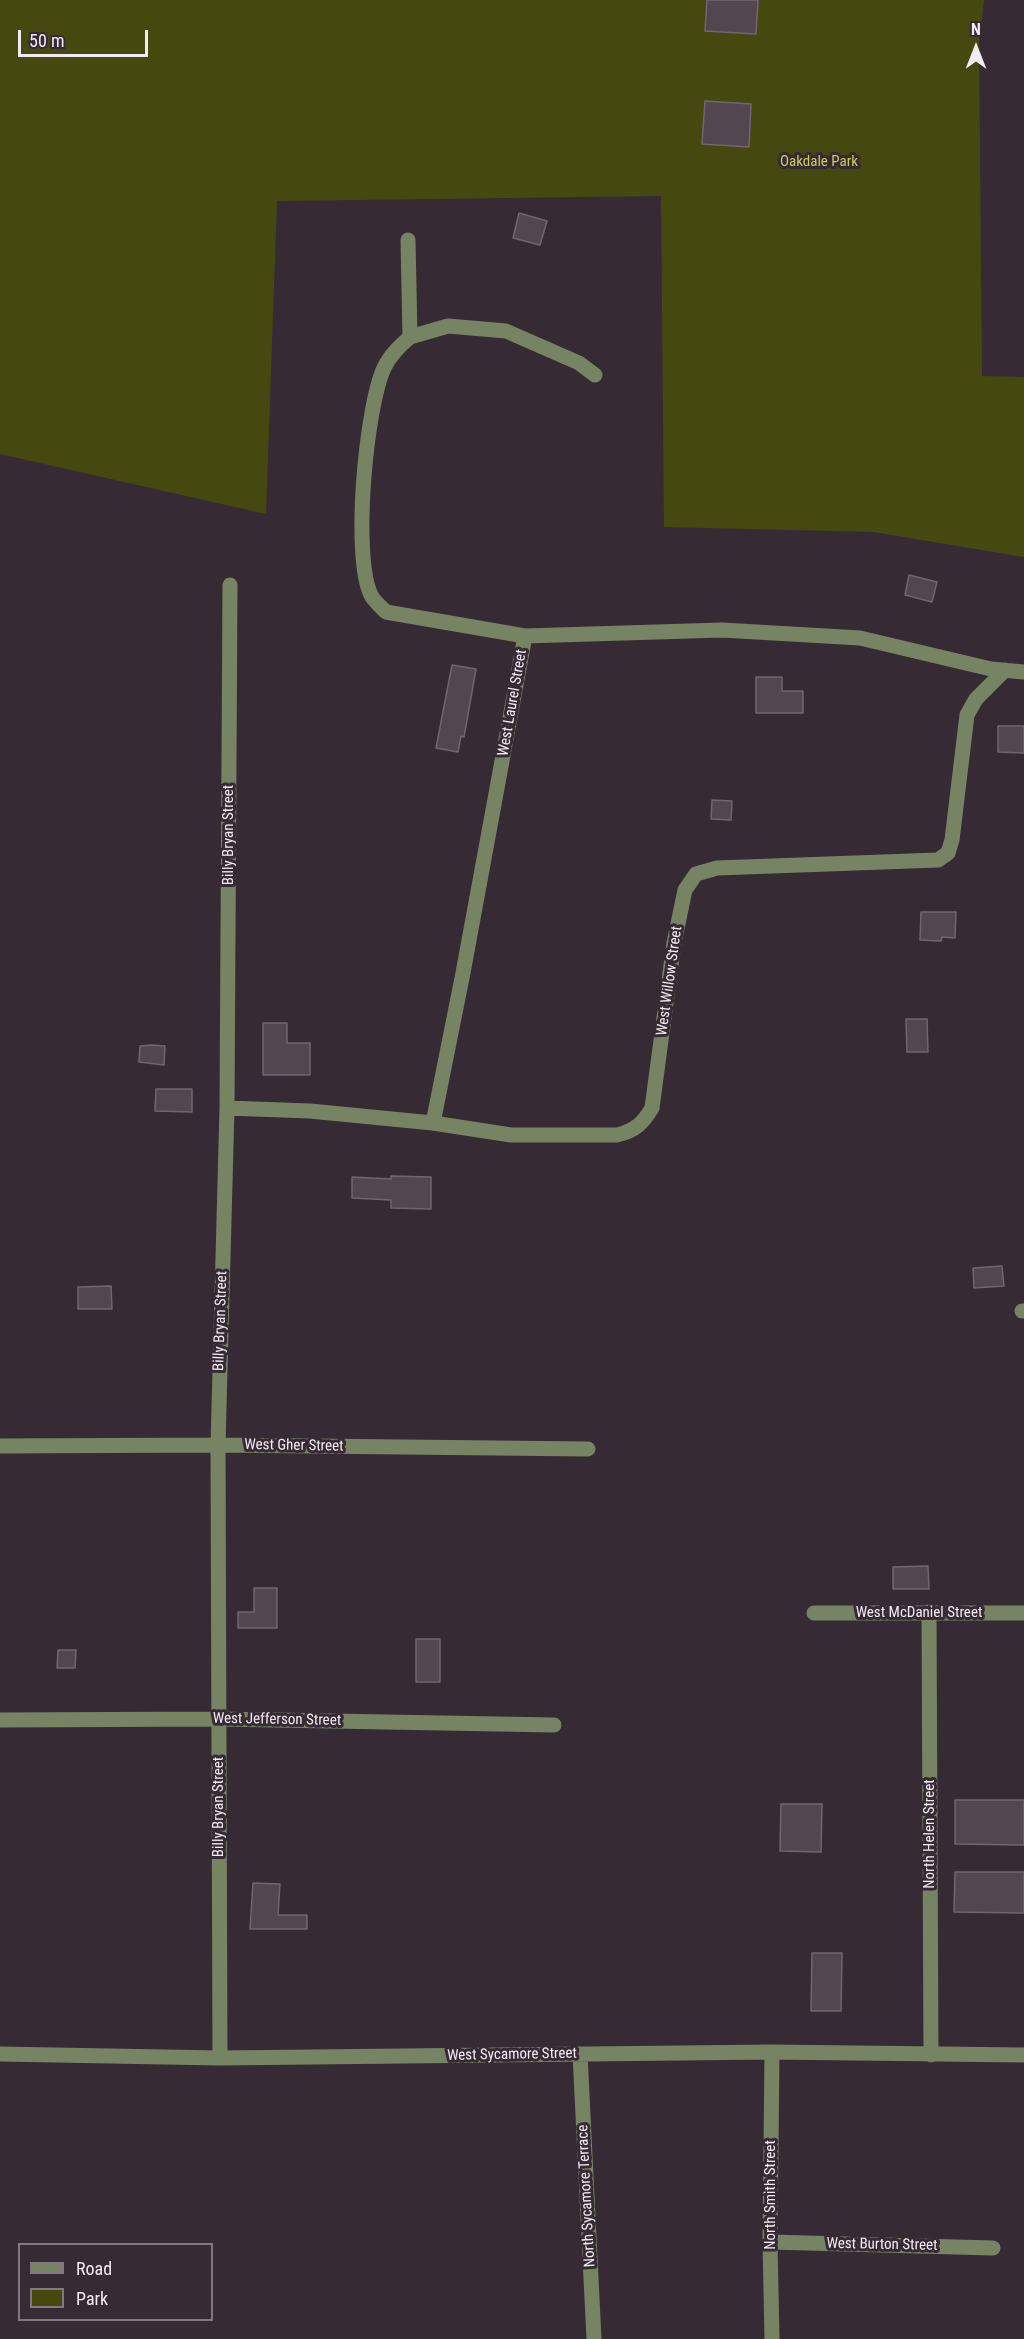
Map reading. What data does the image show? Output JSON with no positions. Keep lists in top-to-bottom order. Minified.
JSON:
{"streets":{"street":["West Laurel Street","Billy Bryan Street","West Willow Street","West Gher Street","West McDaniel Street","West Jefferson Street","North Helen Street","West Sycamore Street","North Smith Street","North Sycamore Terrace","West Burton Street"]},"crossings":[["West Laurel Street","West Willow Street"],["Billy Bryan Street","West Willow Street"],["Billy Bryan Street","West Gher Street"],["Billy Bryan Street","West Jefferson Street"],["Billy Bryan Street","West Sycamore Street"],["West McDaniel Street","North Helen Street"],["North Helen Street","West Sycamore Street"],["West Sycamore Street","North Smith Street"],["West Sycamore Street","North Sycamore Terrace"],["North Smith Street","West Burton Street"]],"parks":["Oakdale Park"],"legend":["Road","Park"],"scale_bar":"50 m","north":"top"}
